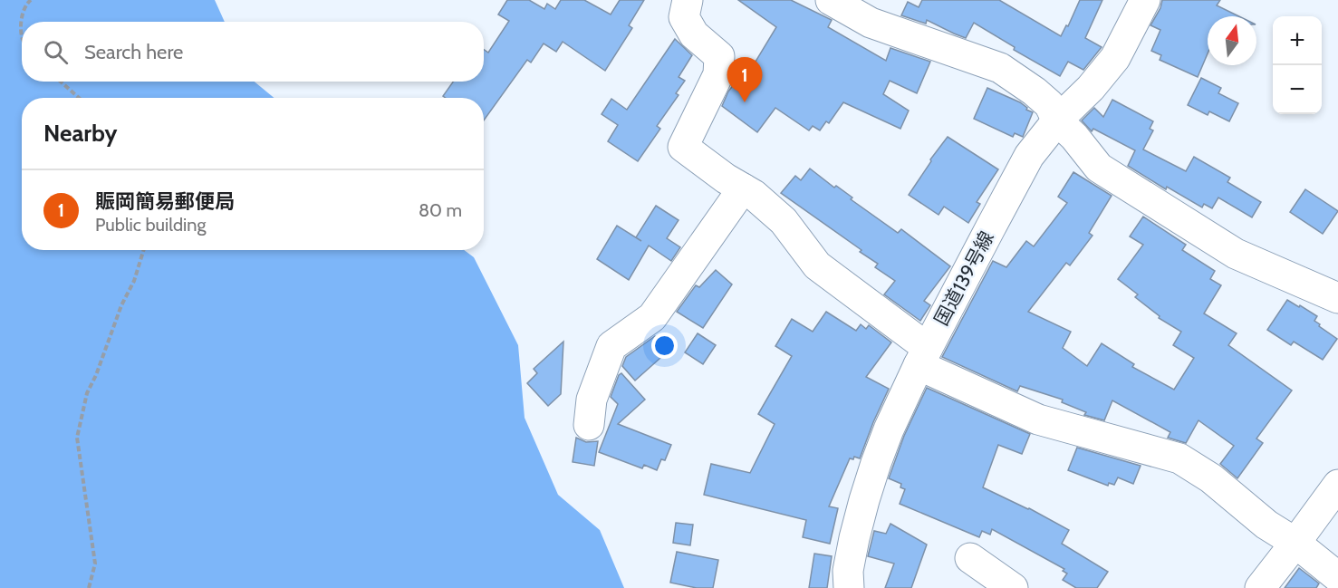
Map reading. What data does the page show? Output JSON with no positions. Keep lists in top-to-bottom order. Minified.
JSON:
{"streets":{"main road":["国道139号線"]},"north":"top","page":{"map_buttons":["+","−"],"search":"Search here","pins":"1","heading":"Nearby","list":[{"mark":"1","name":"賑岡簡易郵便局","note":"Public building","value":"80 m"}]}}
